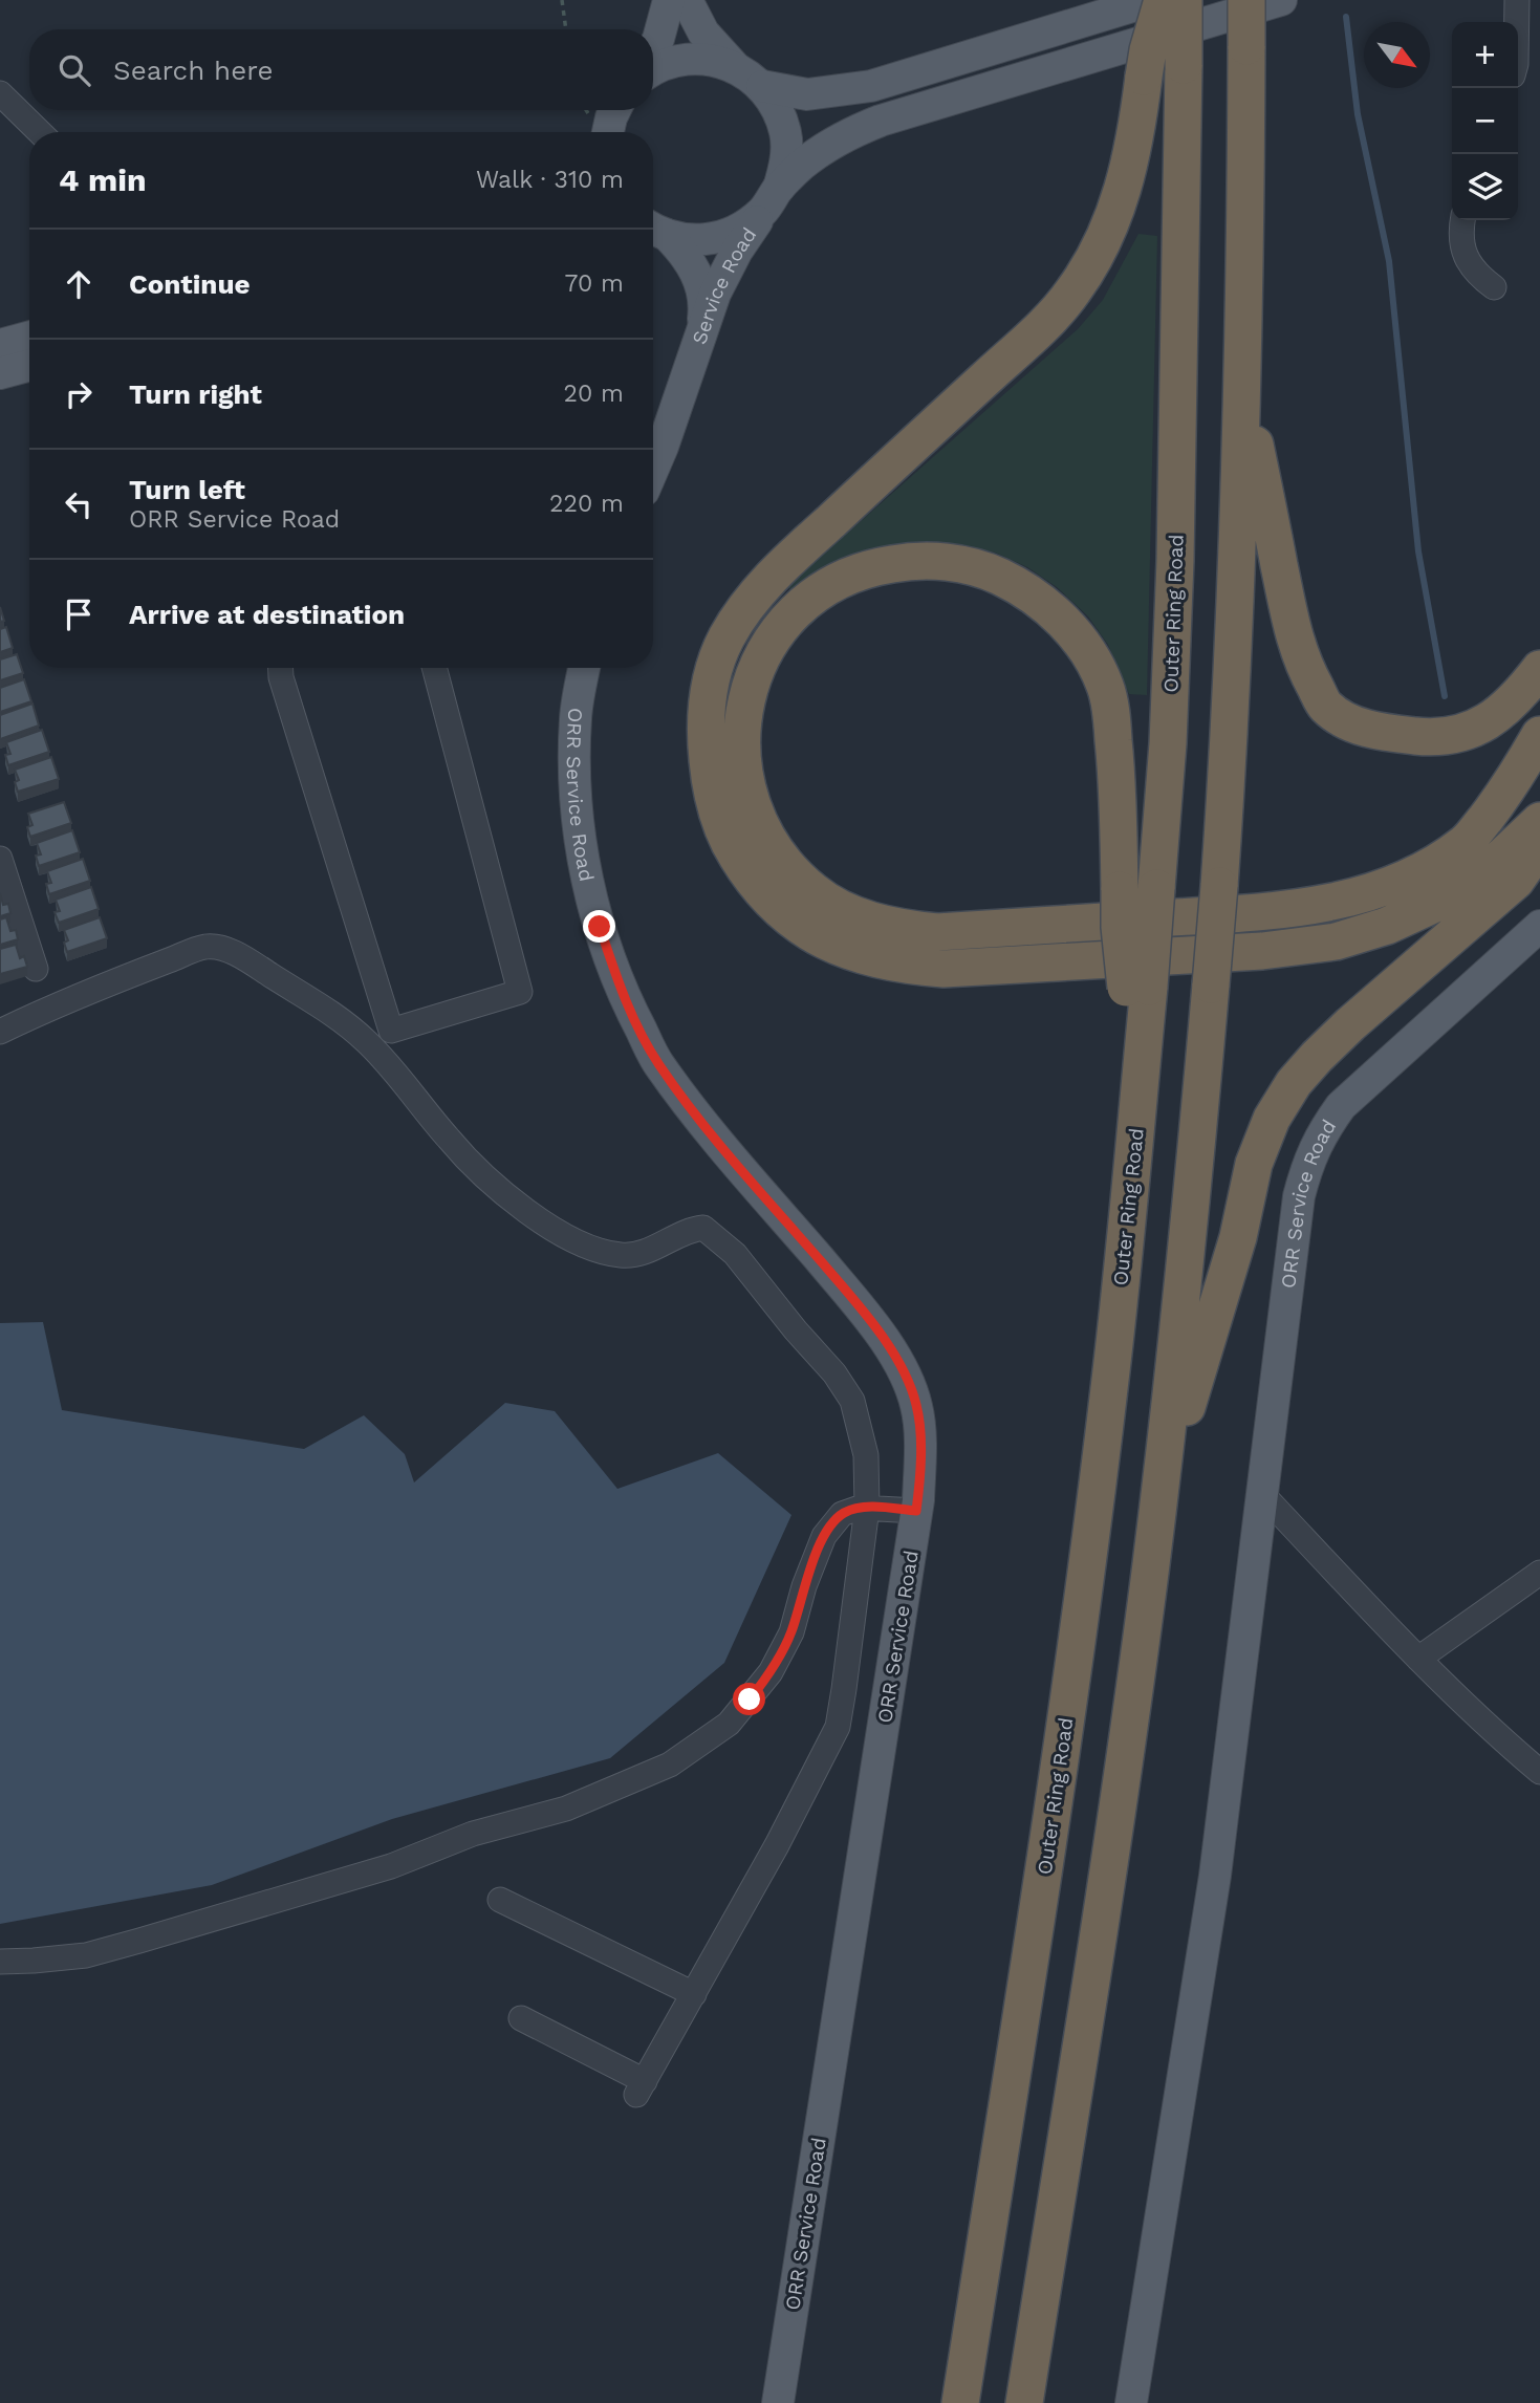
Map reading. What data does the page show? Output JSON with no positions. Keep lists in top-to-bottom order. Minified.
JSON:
{"streets":{"highway":["Outer Ring Road"],"main road":["Service Road","ORR Service Road"]},"north":"bottom right","page":{"map_buttons":["+","−"],"search":"Search here","heading":["4 min","Walk · 310 m"],"list":[["Continue","70 m"],["Turn right","20 m"],["Turn left","ORR Service Road","220 m"],"Arrive at destination"]}}
